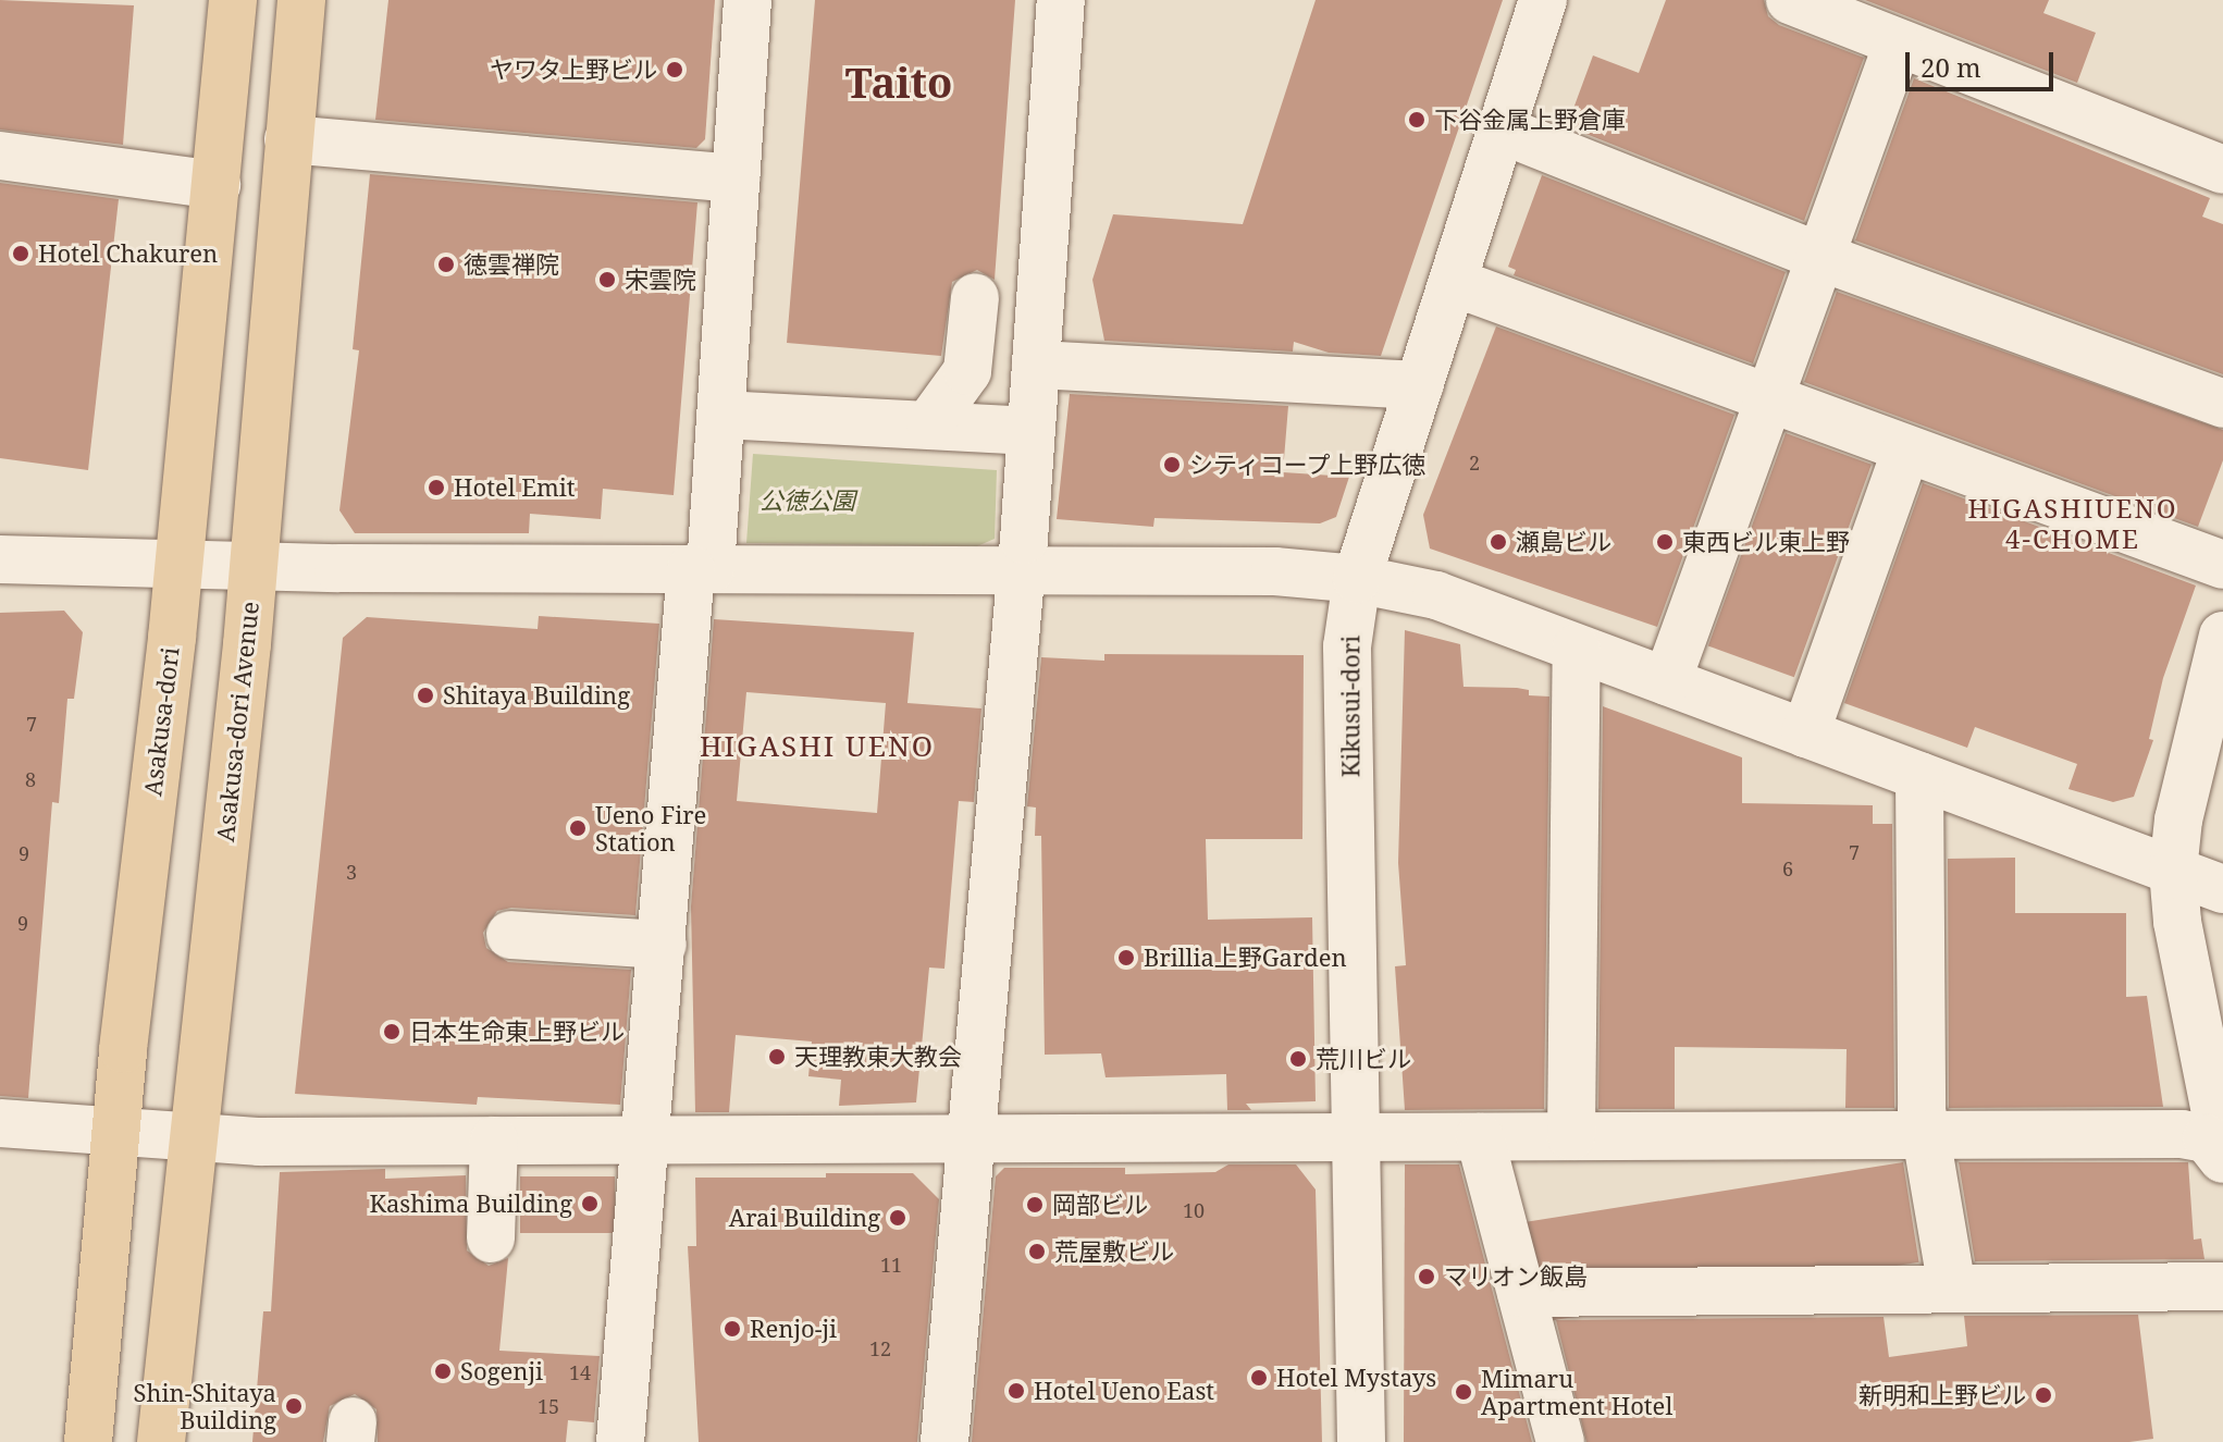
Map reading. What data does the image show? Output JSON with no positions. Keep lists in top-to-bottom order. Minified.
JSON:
{"streets":{"main road":["Asakusa-dori","Asakusa-dori Avenue"],"street":["Kikusui-dori"]},"districts":["Taito","HIGASHIUENO 4-CHOME","HIGASHI UENO"],"parks":["公徳公園"],"places":["ヤワタ上野ビル","下谷金属上野倉庫","Hotel Chakuren","徳雲禅院","宋雲院","シティコープ上野広徳","Hotel Emit","瀬島ビル","東西ビル東上野","Shitaya Building","Ueno Fire Station","Brillia上野Garden","日本生命東上野ビル","天理教東大教会","荒川ビル","Kashima Building","岡部ビル","Arai Building","荒屋敷ビル","マリオン飯島","Renjo-ji","Sogenji","Hotel Mystays","Hotel Ueno East","Mimaru Apartment Hotel","新明和上野ビル","Shin-Shitaya Building"],"house_numbers":["2","7","8","7","9","6","3","9","10","11","12","14","15"],"scale_bar":"20 m"}
